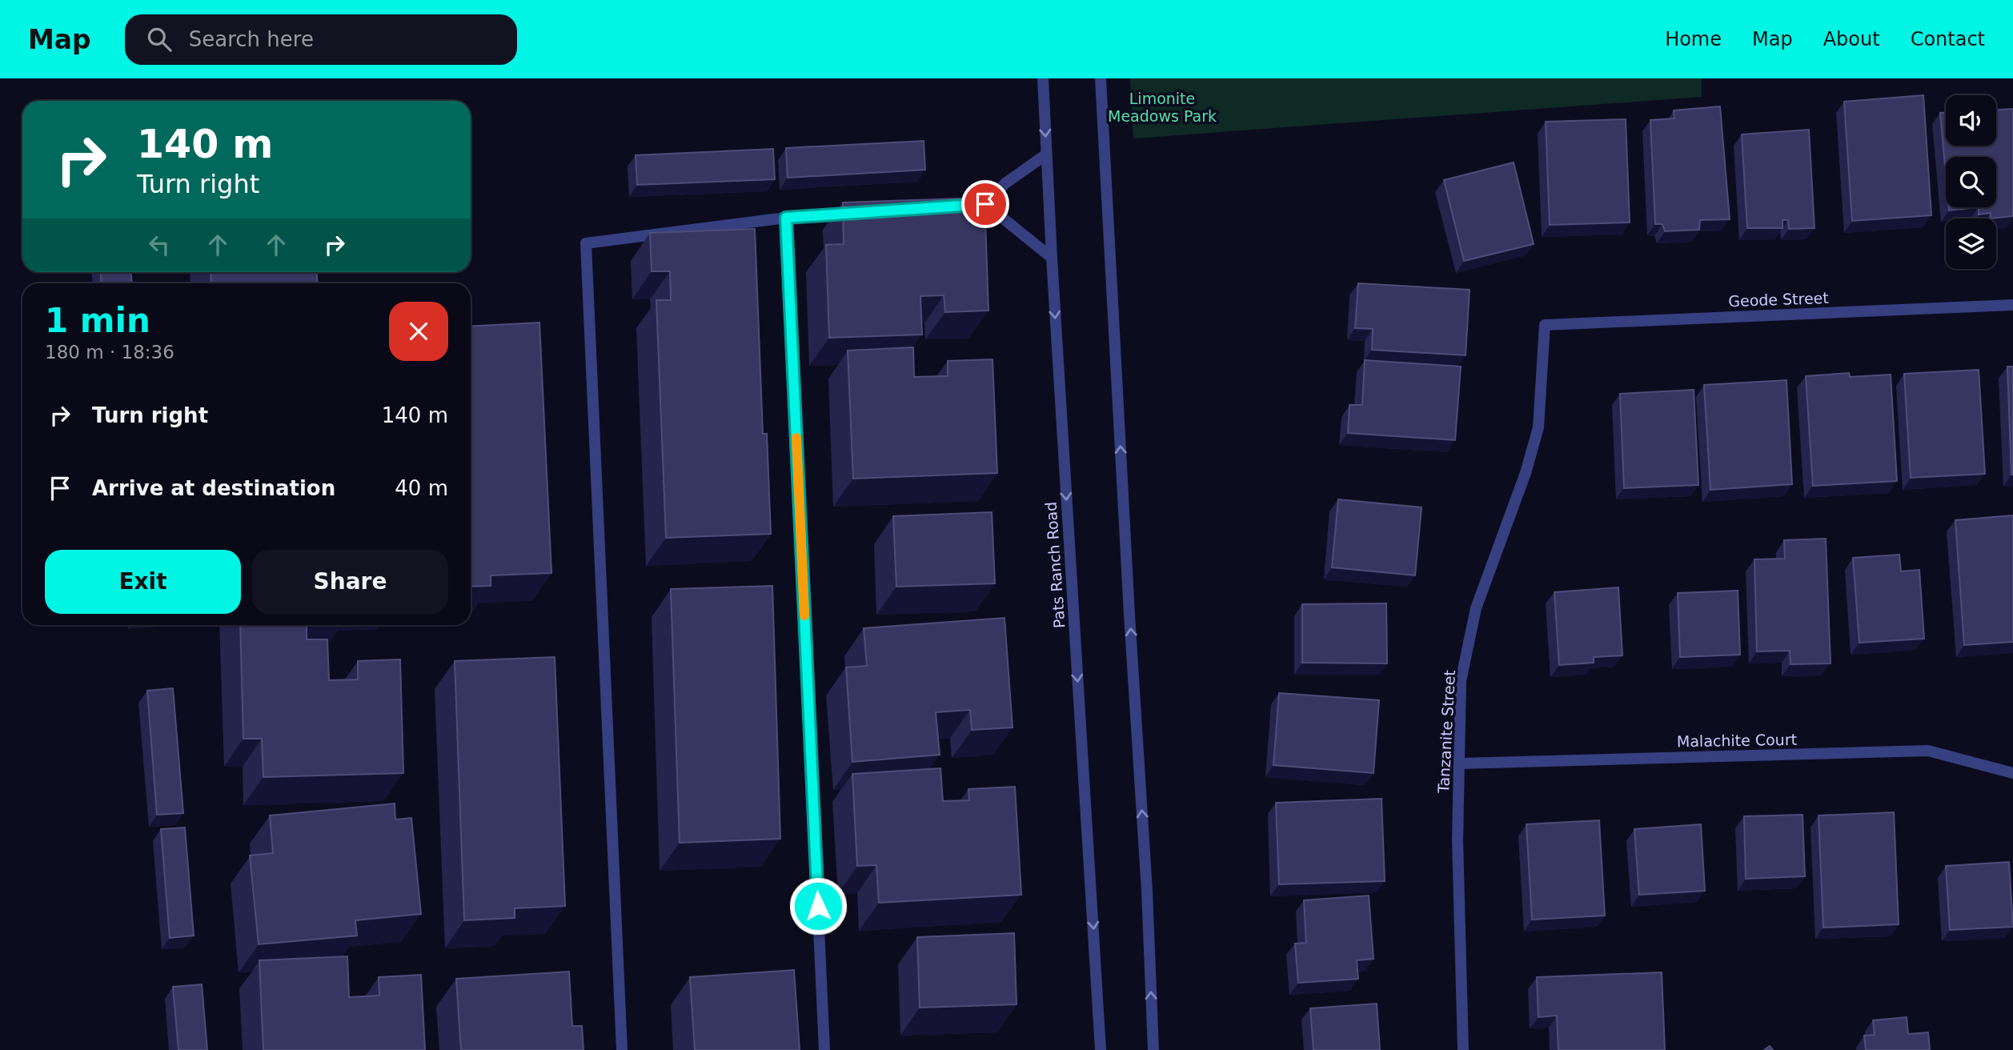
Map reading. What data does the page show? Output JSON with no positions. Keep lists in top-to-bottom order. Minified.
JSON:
{"streets":{"street":["Geode Street","Pats Ranch Road","Tanzanite Street","Malachite Court"]},"crossings":[["Geode Street","Tanzanite Street"],["Tanzanite Street","Malachite Court"]],"parks":["Limonite Meadows Park"],"page":{"header":"Map","search":"Search here","nav":["Home","Map","About","Contact"],"turn":["140 m","Turn right"],"heading":["1 min","180 m · 18:36"],"list":[{"name":"Turn right","value":"140 m"},{"name":"Arrive at destination","value":"40 m"}],"buttons":["Exit","Share"]}}
